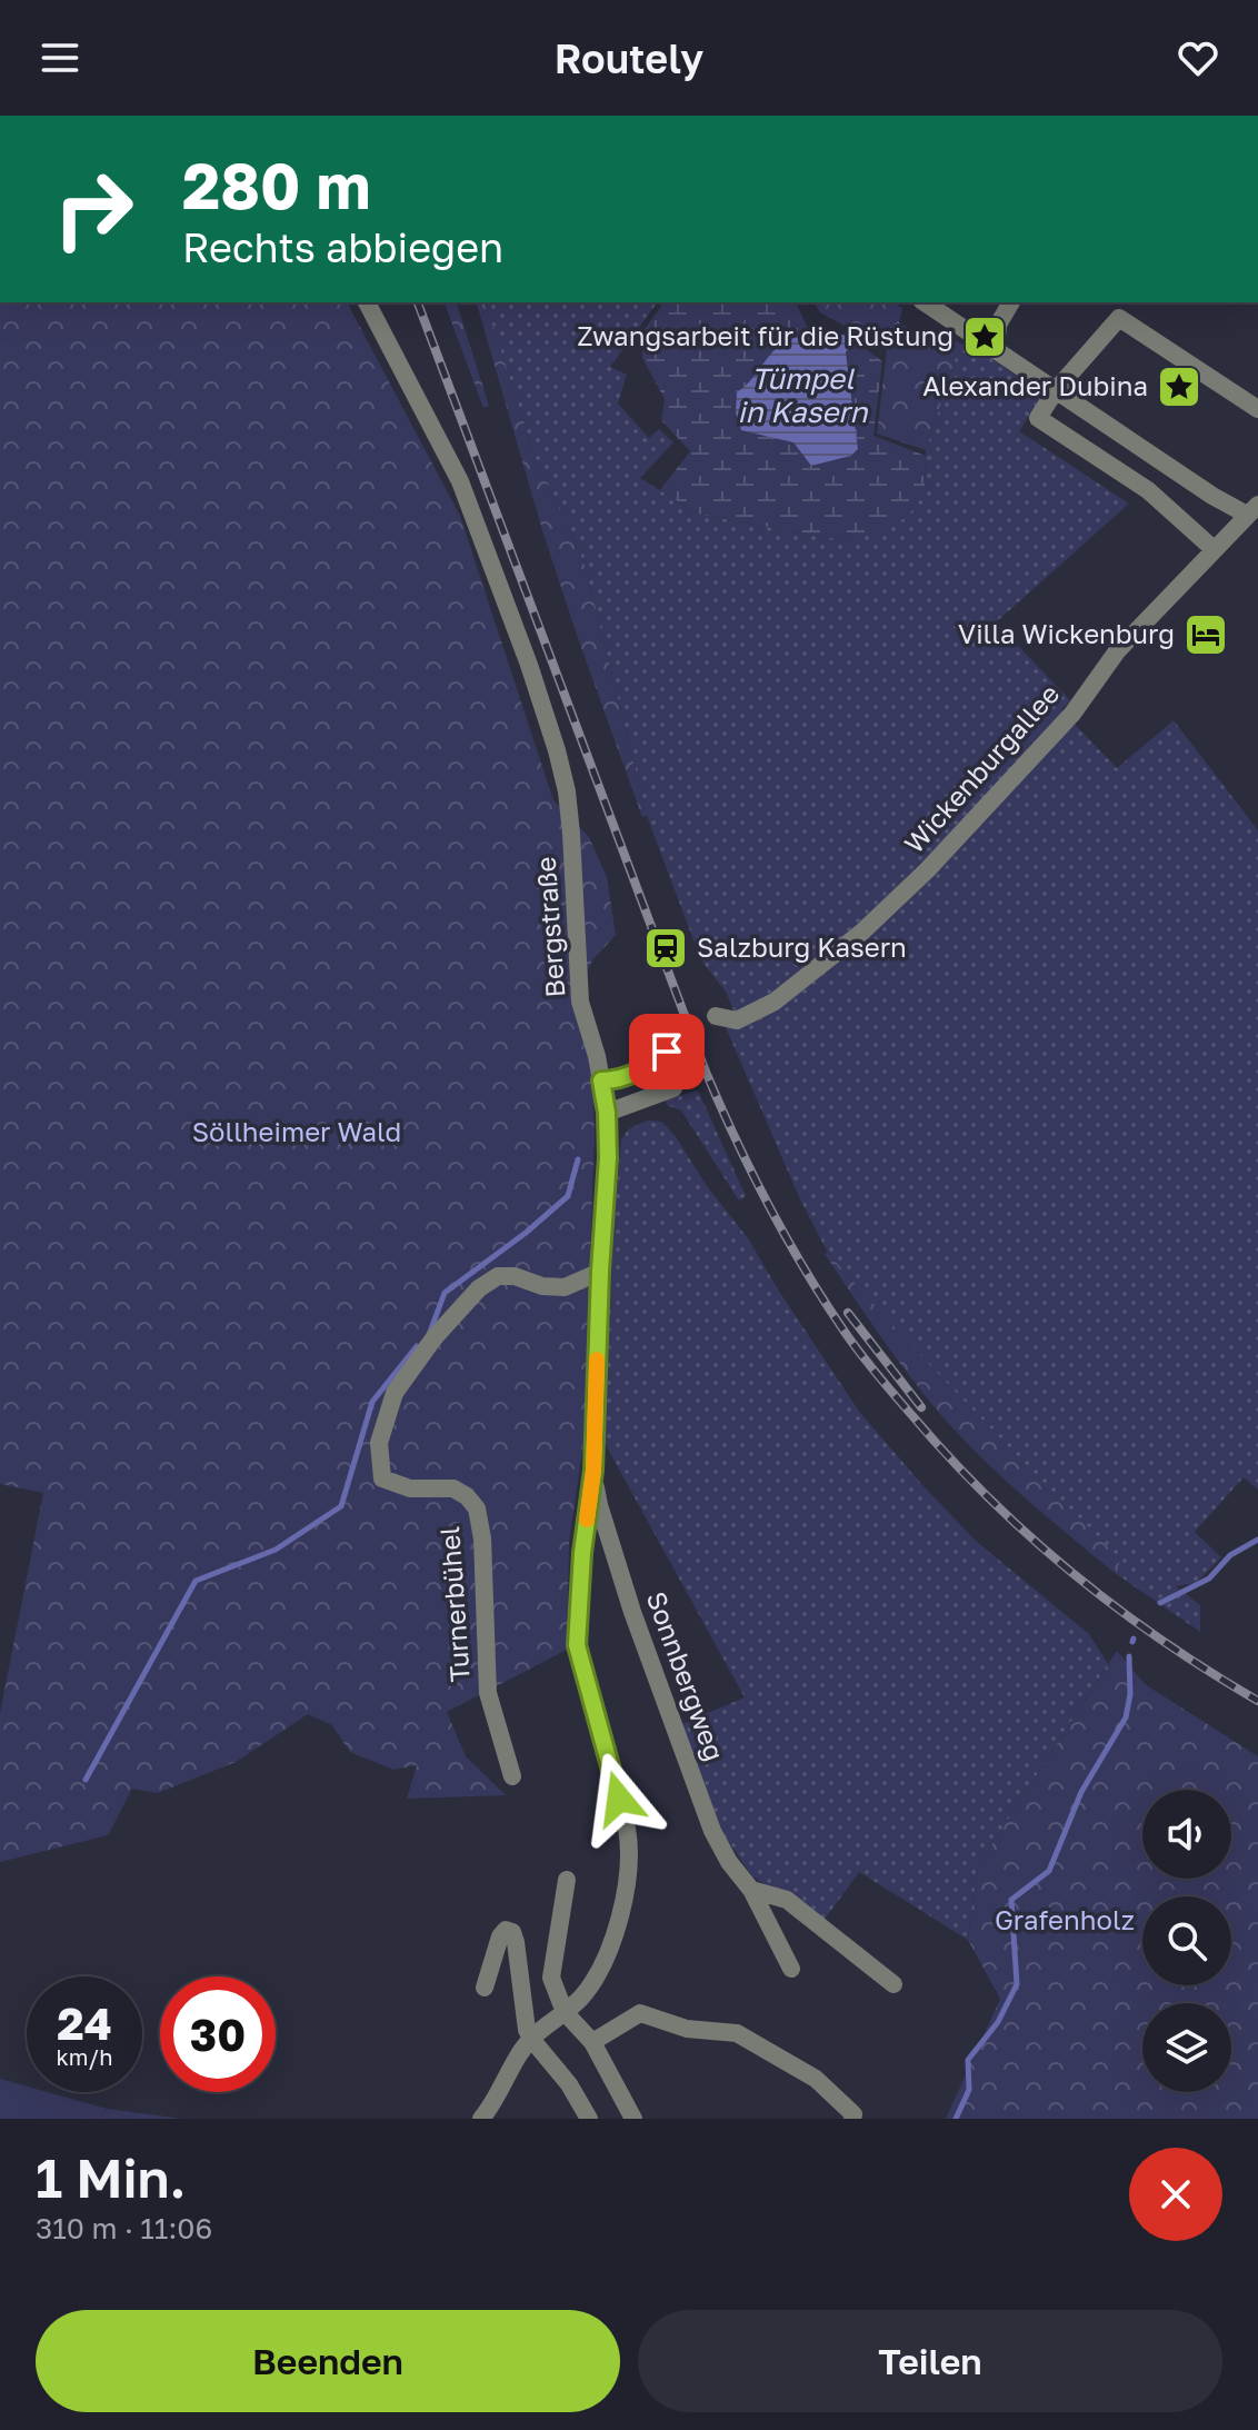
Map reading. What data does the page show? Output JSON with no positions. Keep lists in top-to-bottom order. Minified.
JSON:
{"streets":{"street":["Wickenburgallee","Bergstraße","Turnerbühel","Sonnbergweg"]},"crossings":[["Bergstraße","Turnerbühel"],["Bergstraße","Sonnbergweg"]],"water":["Tümpel in Kasern"],"parks":["Söllheimer Wald","Grafenholz"],"places":{"place":["Zwangsarbeit für die Rüstung","Alexander Dubina"],"hotel":["Villa Wickenburg"],"station":["Salzburg Kasern"]},"page":{"header":"Routely","turn":["280 m","Rechts abbiegen"],"speed":"24 km/h","limit":"30","heading":["1 Min.","310 m · 11:06"],"buttons":["Beenden","Teilen"]}}
